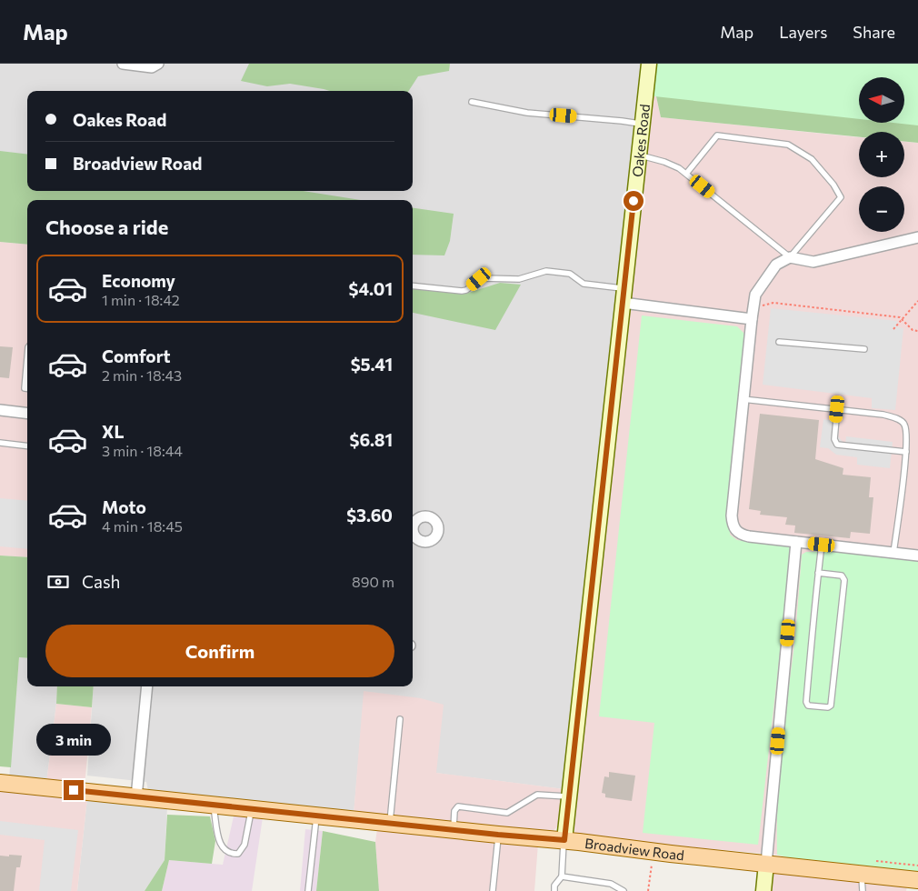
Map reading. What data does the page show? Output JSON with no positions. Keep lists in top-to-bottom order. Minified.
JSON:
{"streets":{"main road":["Broadview Road"],"street":["Oakes Road"]},"crossings":[["Oakes Road","Broadview Road"]],"north":"left","page":{"header":"Map","nav":["Map","Layers","Share"],"map_buttons":["+","−"],"banner":["Oakes Road","Broadview Road"],"heading":"Choose a ride","list":[{"name":"Economy","note":"1 min · 18:42","value":"$4.01"},{"name":"Comfort","note":"2 min · 18:43","value":"$5.41"},{"name":"XL","note":"3 min · 18:44","value":"$6.81"},{"name":"Moto","note":"4 min · 18:45","value":"$3.60"}],"pay":["Cash","890 m"],"buttons":"Confirm","bubble":"3 min"}}
